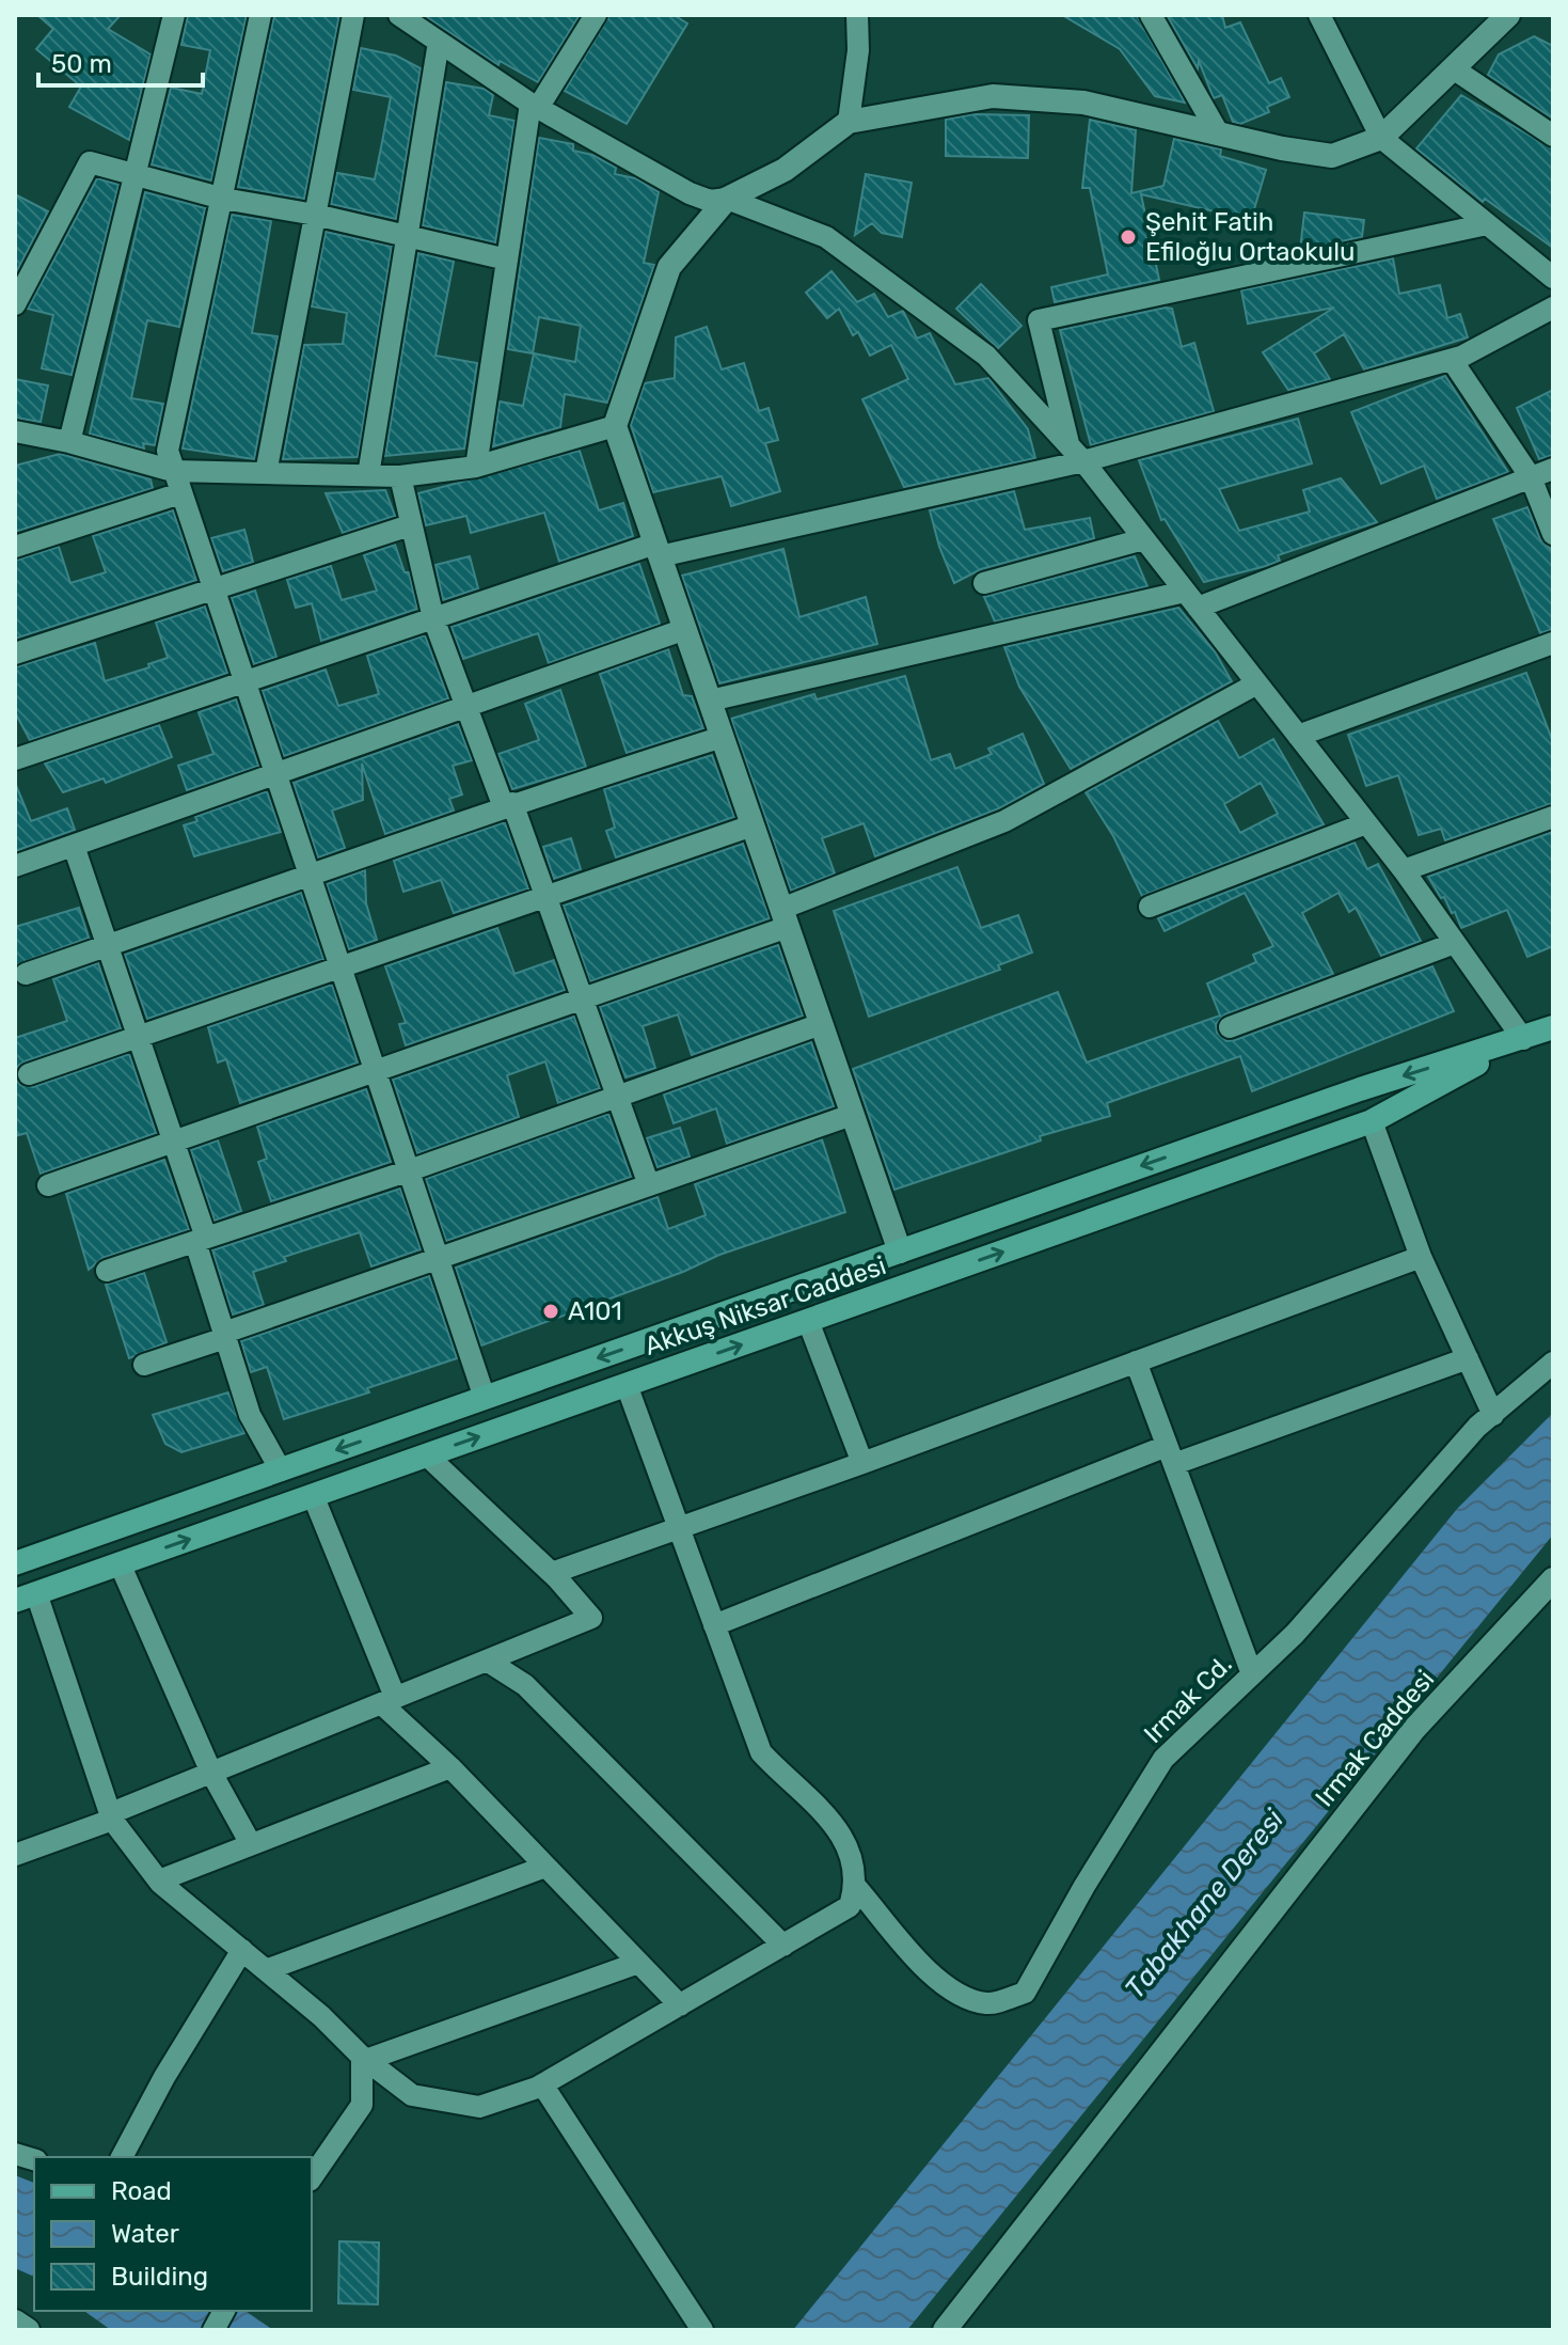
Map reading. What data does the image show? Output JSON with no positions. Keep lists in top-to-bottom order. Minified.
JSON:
{"streets":{"main road":["Akkuş Niksar Caddesi"],"street":["Irmak Cd.","Irmak Caddesi"]},"water":["Tabakhane Deresi"],"places":["Şehit Fatih Efiloğlu Ortaokulu","A101"],"legend":["Road","Water","Building"],"scale_bar":"50 m"}
